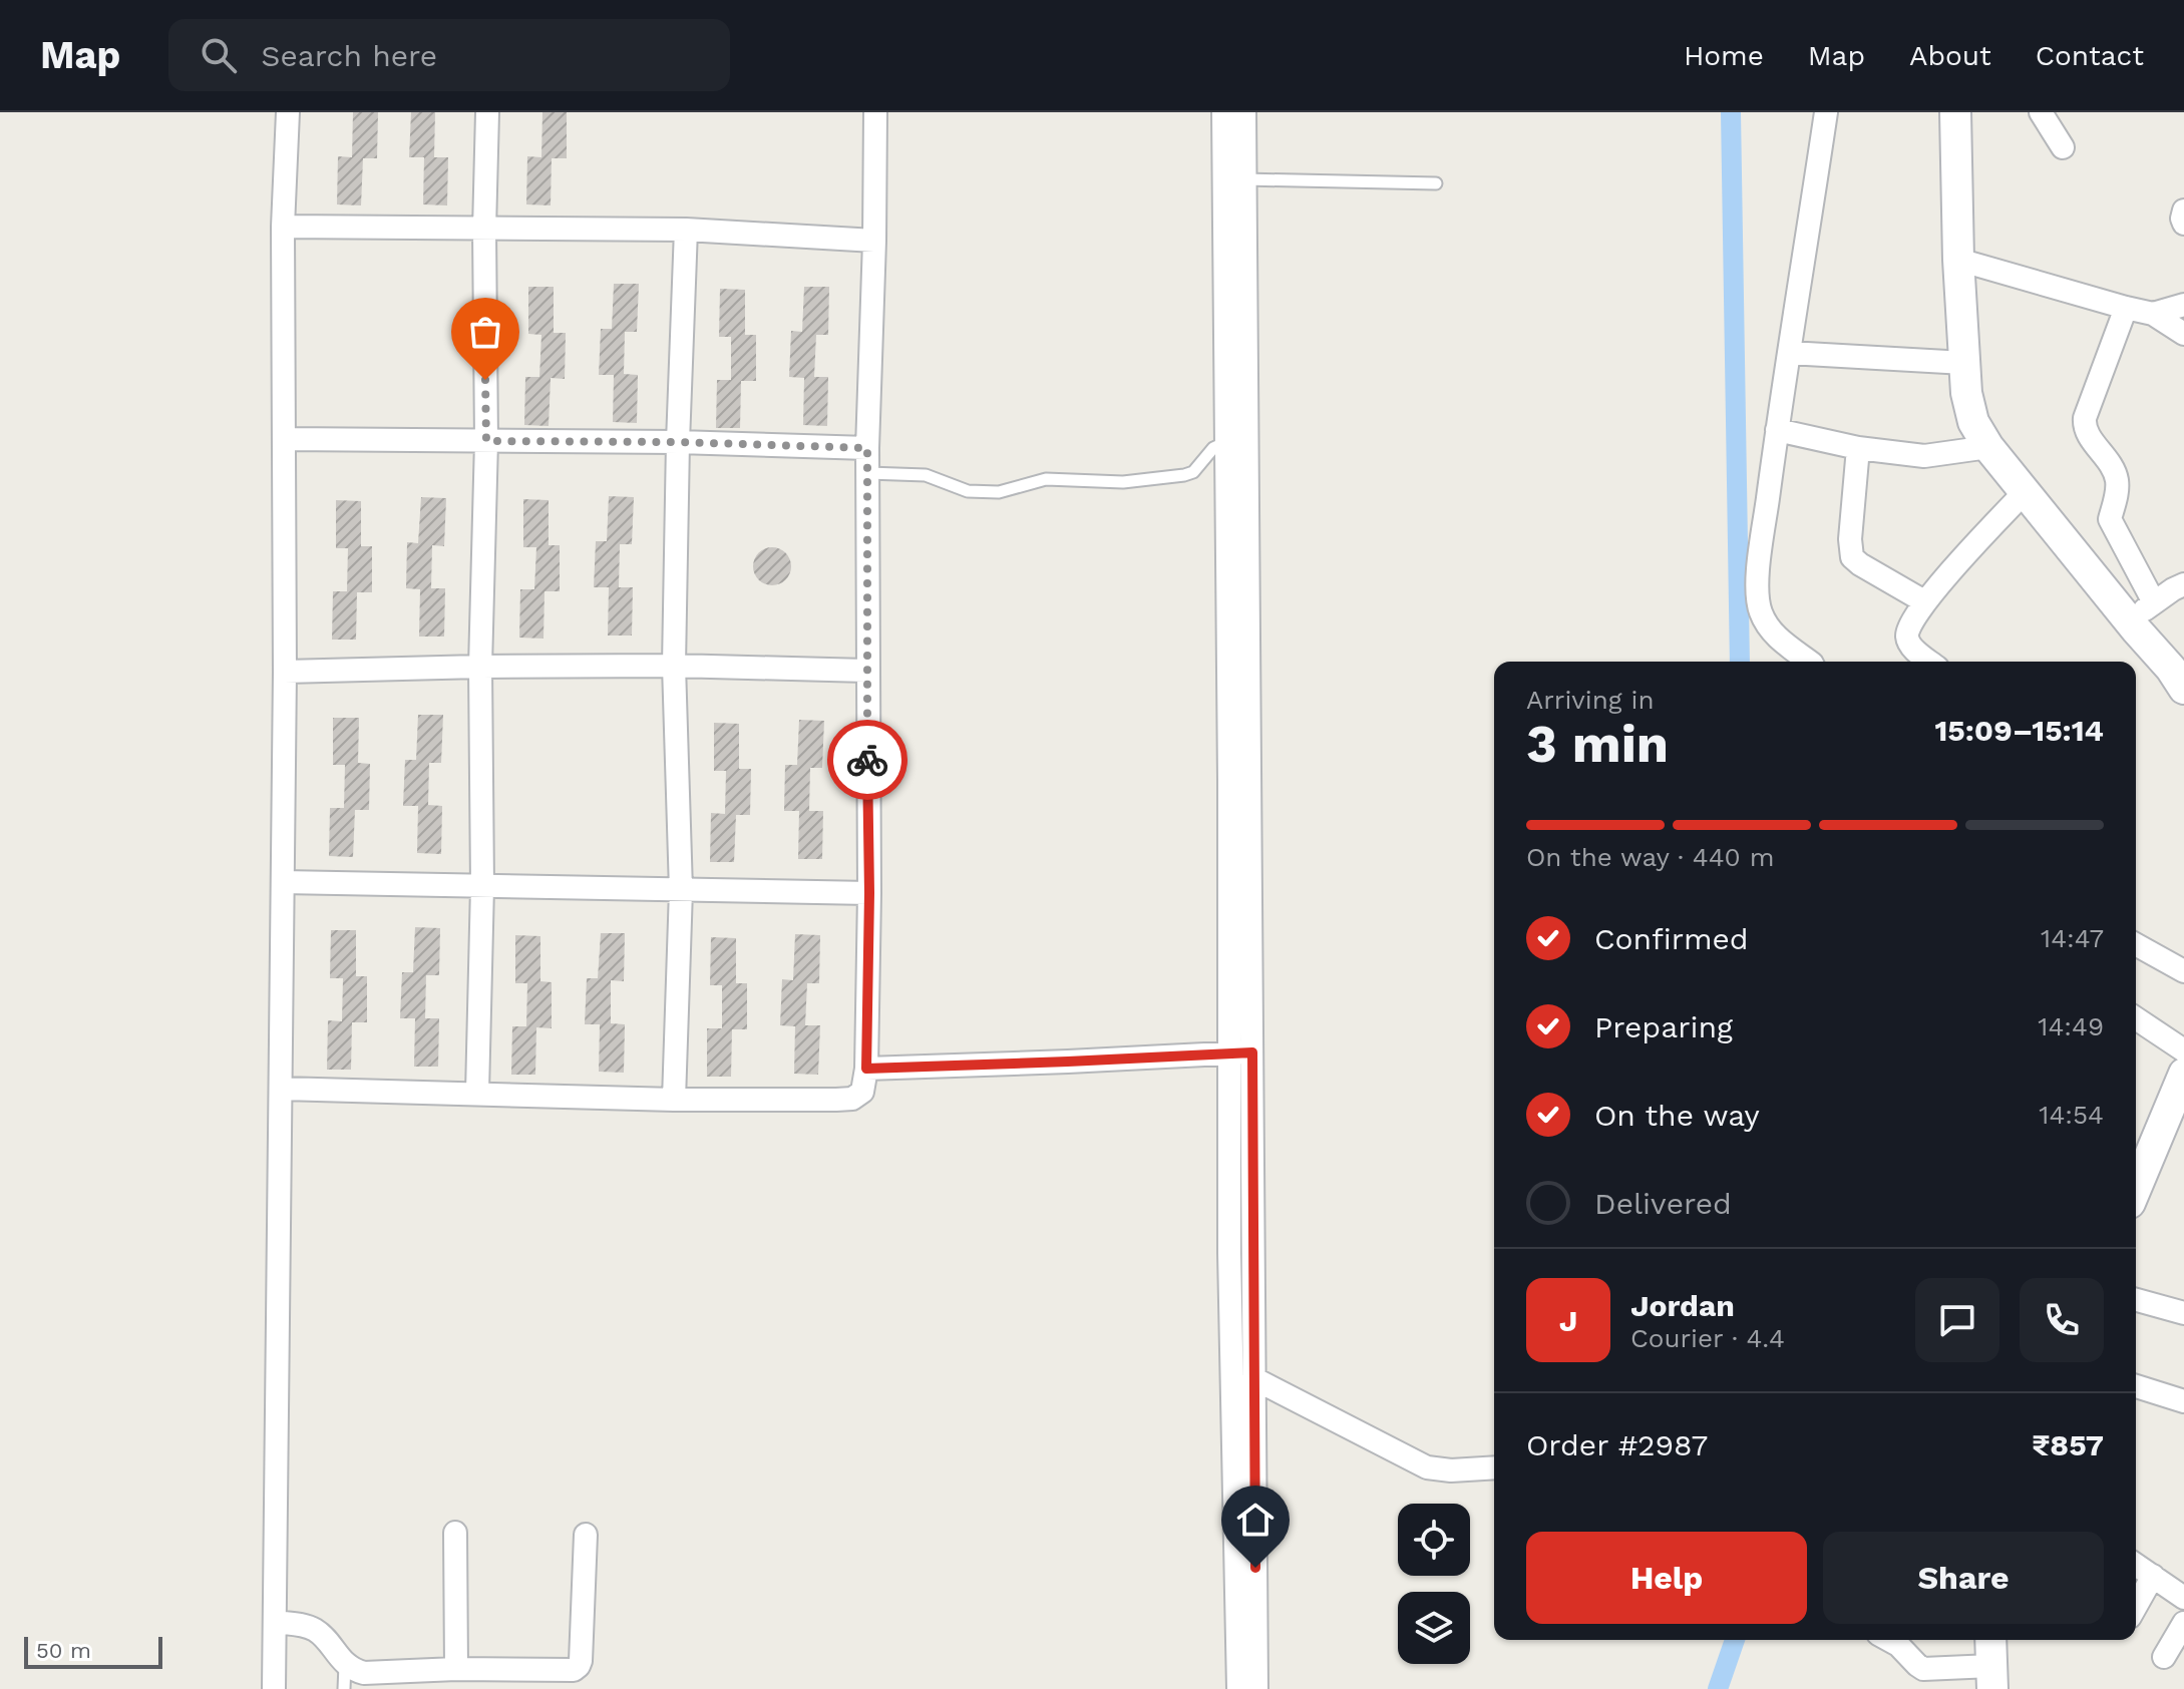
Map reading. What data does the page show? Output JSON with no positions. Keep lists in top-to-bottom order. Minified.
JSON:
{"scale_bar":"50 m","page":{"header":"Map","search":"Search here","nav":["Home","Map","About","Contact"],"heading":["3 min","Arriving in","15:09–15:14"],"panel":["Jordan","Courier · 4.4","Order #2987","₹857"],"bar":"On the way · 440 m","list":[["Confirmed","14:47"],["Preparing","14:49"],["On the way","14:54"],"Delivered"],"round":"J","buttons":["Help","Share"],"scale":"50 m"}}
